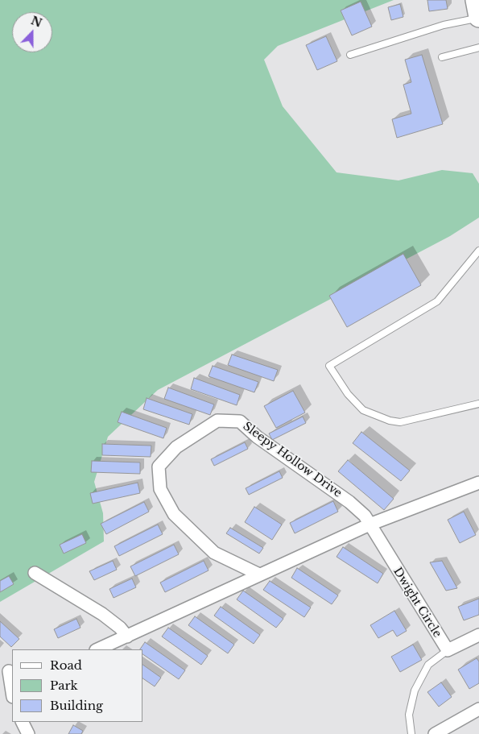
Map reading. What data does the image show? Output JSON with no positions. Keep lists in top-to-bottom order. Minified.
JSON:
{"streets":{"street":["Sleepy Hollow Drive","Dwight Circle"]},"crossings":[["Sleepy Hollow Drive","Dwight Circle"]],"legend":["Road","Park","Building"],"north":"top"}
